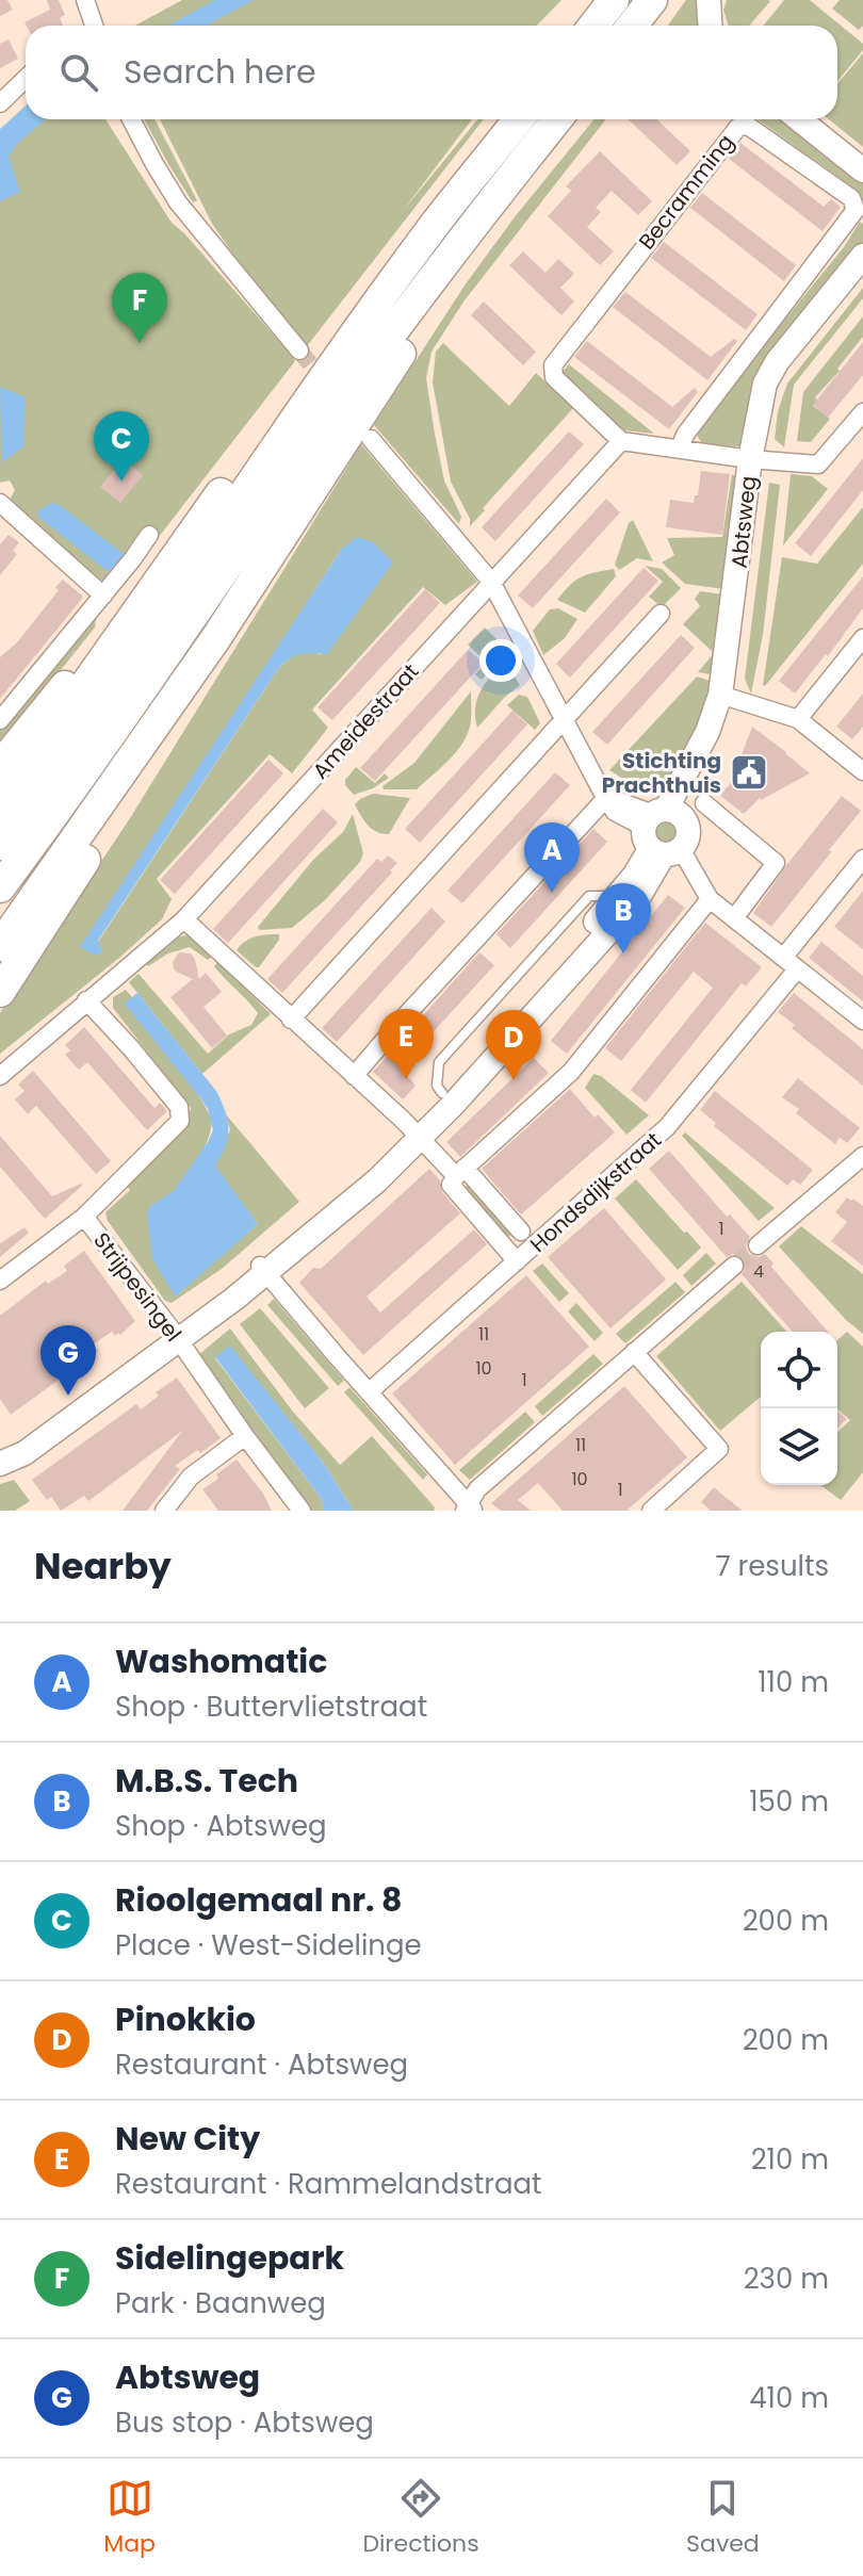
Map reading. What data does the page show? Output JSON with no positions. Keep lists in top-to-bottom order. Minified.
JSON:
{"streets":{"street":["Becramming","Abtsweg","Ameidestraat","Hondsdijkstraat","Strijpesingel"]},"crossings":[["Becramming","Ameidestraat"],["Abtsweg","Strijpesingel"],["Ameidestraat","Strijpesingel"]],"places":{"public building":["Stichting Prachthuis"]},"house_numbers":["1","4","11","10","1","11","10","1"],"page":{"search":"Search here","pins":["F","C","A","B","E","D","G"],"heading":["Nearby","7 results"],"list":[{"mark":"A","name":"Washomatic","note":"Shop · Buttervlietstraat","value":"110 m"},{"mark":"B","name":"M.B.S. Tech","note":"Shop · Abtsweg","value":"150 m"},{"mark":"C","name":"Rioolgemaal nr. 8","note":"Place · West-Sidelinge","value":"200 m"},{"mark":"D","name":"Pinokkio","note":"Restaurant · Abtsweg","value":"200 m"},{"mark":"E","name":"New City","note":"Restaurant · Rammelandstraat","value":"210 m"},{"mark":"F","name":"Sidelingepark","note":"Park · Baanweg","value":"230 m"},{"mark":"G","name":"Abtsweg","note":"Bus stop · Abtsweg","value":"410 m"}],"nav":["Map","Directions","Saved"]}}
